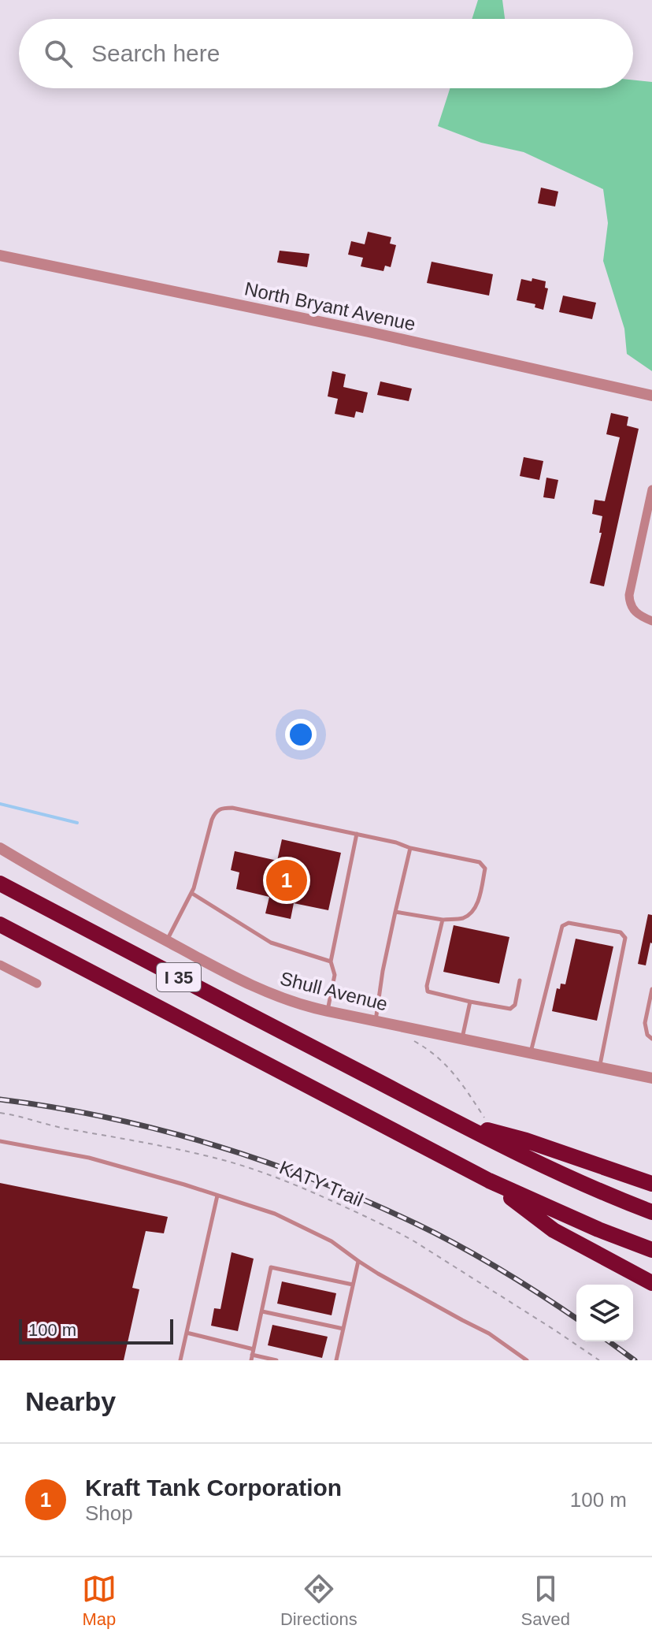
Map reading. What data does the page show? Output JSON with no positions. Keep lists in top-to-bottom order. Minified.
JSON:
{"streets":{"highway":["I 35"],"street":["North Bryant Avenue","Shull Avenue"],"path":["KATY Trail"]},"scale_bar":"100 m","page":{"search":"Search here","pins":"1","scale":"100 m","heading":"Nearby","list":[{"mark":"1","name":"Kraft Tank Corporation","note":"Shop","value":"100 m"}],"nav":["Map","Directions","Saved"]}}
